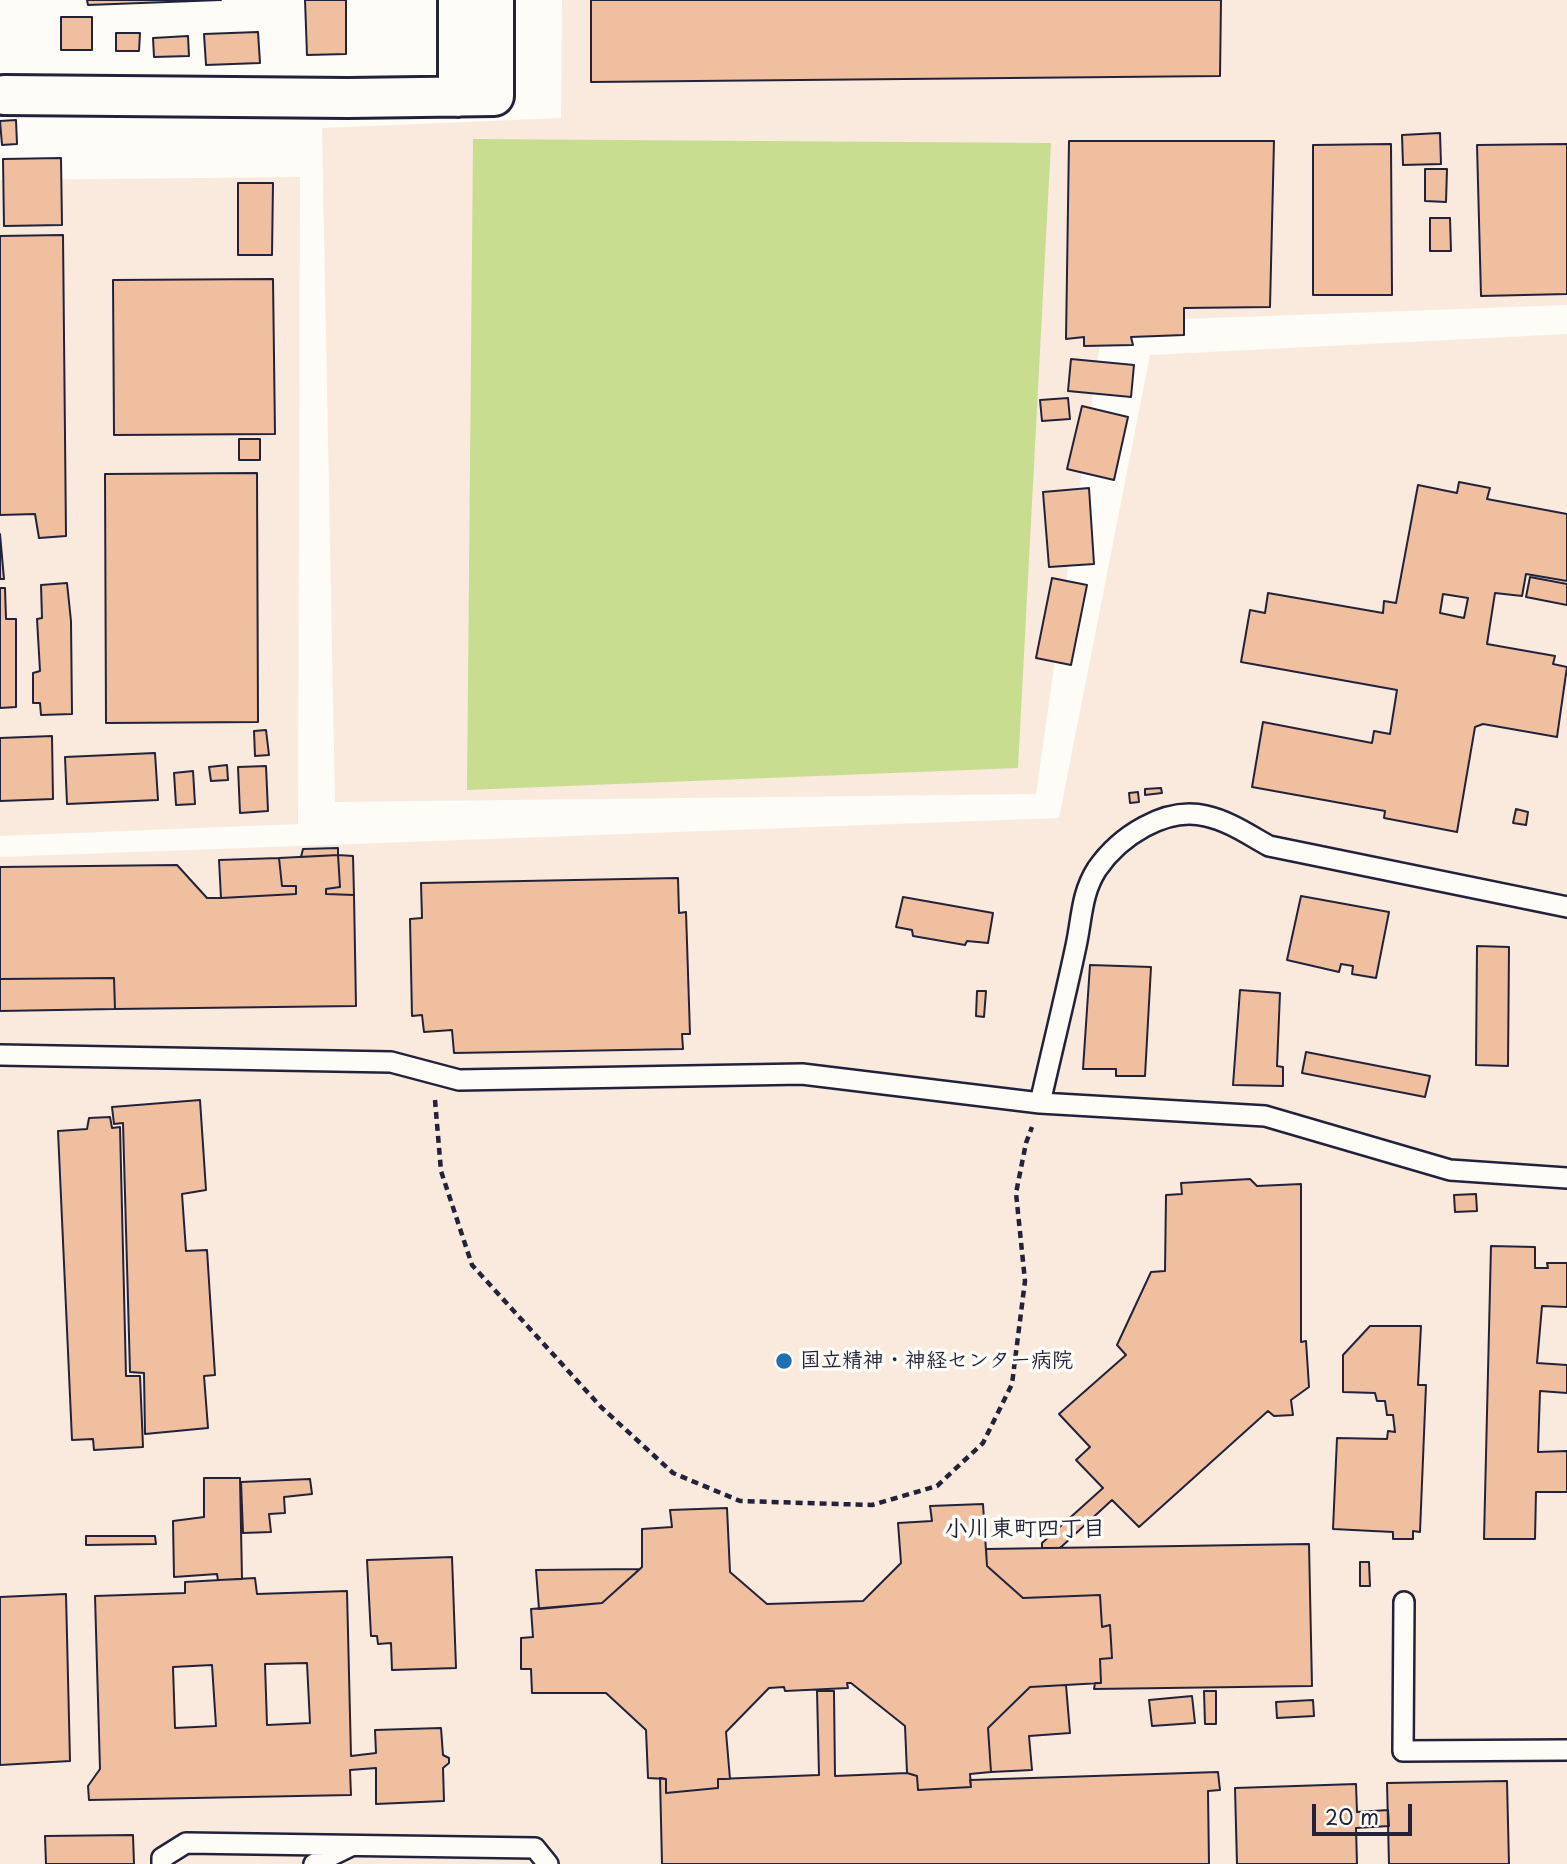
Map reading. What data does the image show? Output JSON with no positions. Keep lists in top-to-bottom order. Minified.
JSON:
{"districts":["小川東町四丁目"],"places":["国立精神・神経センター病院"],"scale_bar":"20 m"}
